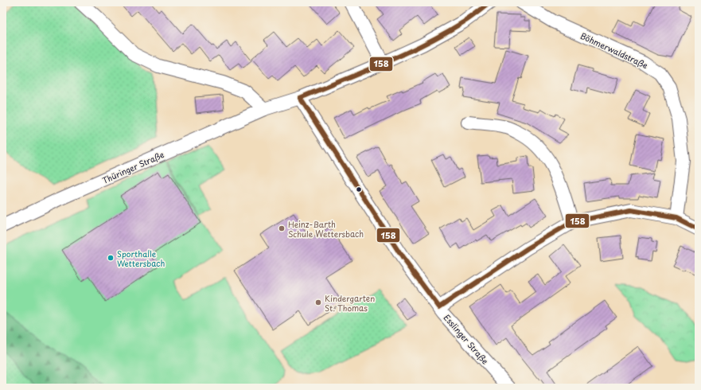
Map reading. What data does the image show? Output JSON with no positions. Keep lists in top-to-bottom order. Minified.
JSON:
{"streets":{"street":["Böhmerwaldstraße","Thüringer Straße","Esslinger Straße"]},"crossings":[["Thüringer Straße","Esslinger Straße"]],"places":["Heinz-Barth Schule Wettersbach","Sporthalle Wettersbach","Kindergarten St. Thomas"],"lines":["transit line 158"]}
